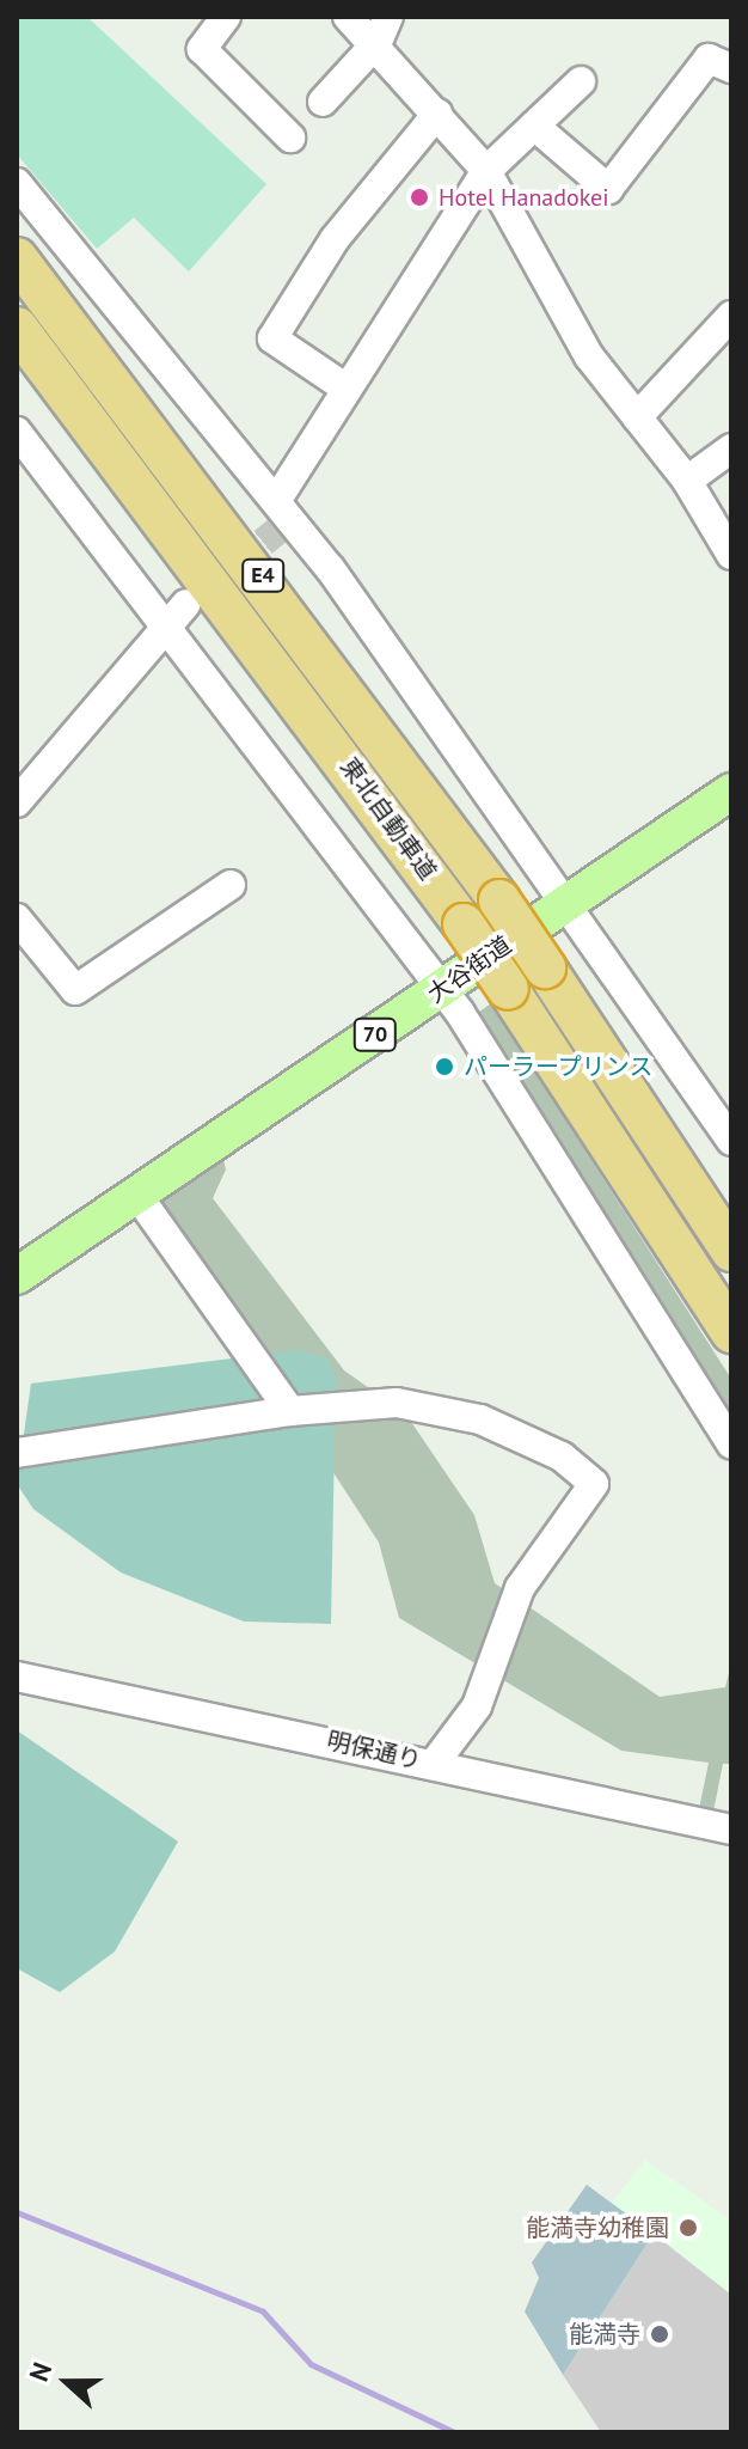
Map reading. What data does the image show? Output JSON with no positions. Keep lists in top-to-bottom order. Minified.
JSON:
{"streets":{"highway":["E4","東北自動車道"],"main road":["大谷街道","70"],"street":["明保通り"]},"places":["Hotel Hanadokei","パーラープリンス","能満寺幼稚園","能満寺"],"north":"left"}
